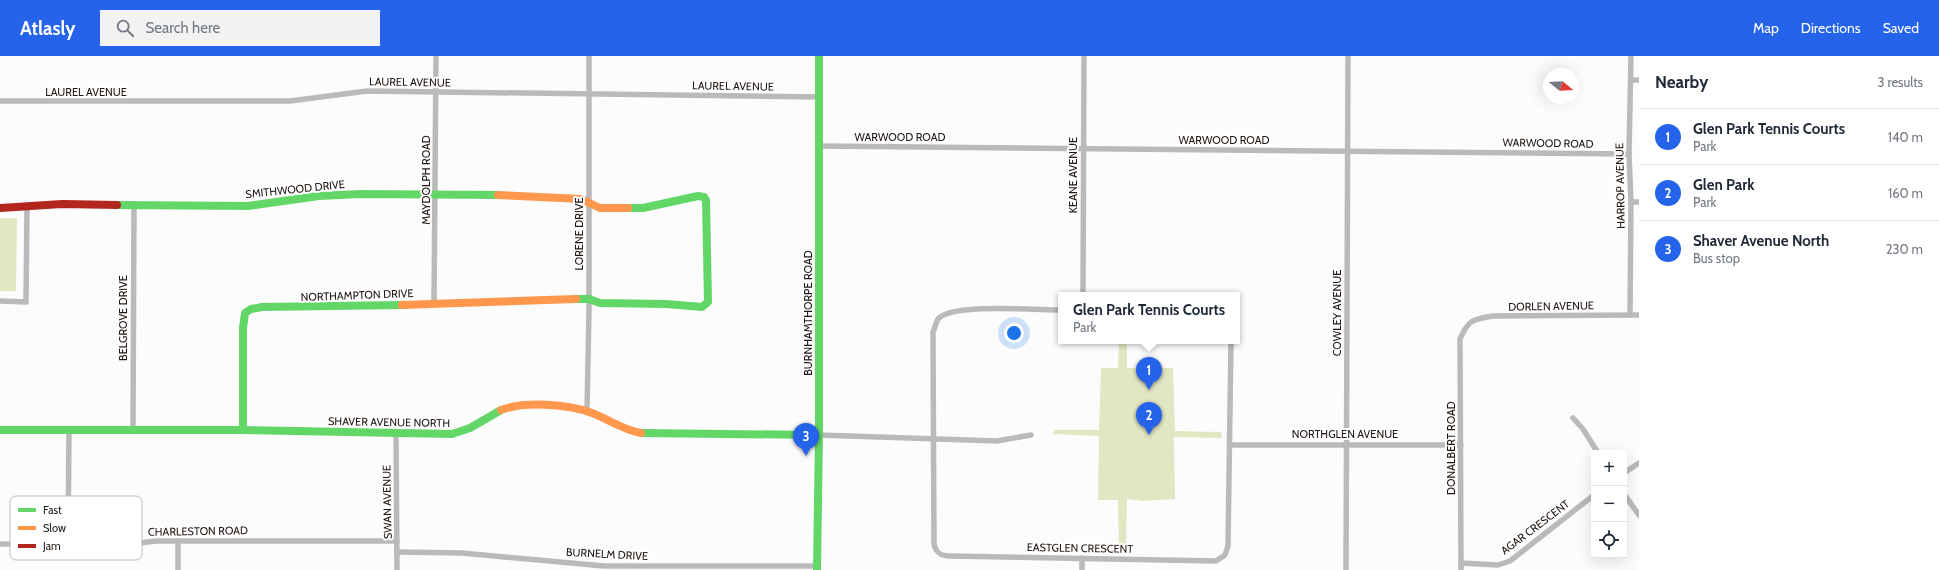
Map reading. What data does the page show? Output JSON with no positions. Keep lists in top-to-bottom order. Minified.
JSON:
{"streets":{"street":["LAUREL AVENUE","WARWOOD ROAD","KEANE AVENUE","MAYDOLPH ROAD","HARROP AVENUE","SMITHWOOD DRIVE","LORENE DRIVE","NORTHAMPTON DRIVE","DORLEN AVENUE","BURNHAMTHORPE ROAD","COWLEY AVENUE","BELGROVE DRIVE","SHAVER AVENUE NORTH","NORTHGLEN AVENUE","DONALBERT ROAD","SWAN AVENUE","AGAR CRESCENT","CHARLESTON ROAD","EASTGLEN CRESCENT","BURNELM DRIVE"]},"crossings":[["LAUREL AVENUE","MAYDOLPH ROAD"],["LAUREL AVENUE","LORENE DRIVE"],["LAUREL AVENUE","BURNHAMTHORPE ROAD"],["WARWOOD ROAD","KEANE AVENUE"],["WARWOOD ROAD","HARROP AVENUE"],["WARWOOD ROAD","BURNHAMTHORPE ROAD"],["WARWOOD ROAD","COWLEY AVENUE"],["MAYDOLPH ROAD","SMITHWOOD DRIVE"],["MAYDOLPH ROAD","NORTHAMPTON DRIVE"],["HARROP AVENUE","DORLEN AVENUE"],["SMITHWOOD DRIVE","LORENE DRIVE"],["SMITHWOOD DRIVE","NORTHAMPTON DRIVE"],["SMITHWOOD DRIVE","BELGROVE DRIVE"],["LORENE DRIVE","NORTHAMPTON DRIVE"],["LORENE DRIVE","SHAVER AVENUE NORTH"],["NORTHAMPTON DRIVE","SHAVER AVENUE NORTH"],["DORLEN AVENUE","DONALBERT ROAD"],["BURNHAMTHORPE ROAD","SHAVER AVENUE NORTH"],["BURNHAMTHORPE ROAD","BURNELM DRIVE"],["COWLEY AVENUE","NORTHGLEN AVENUE"],["BELGROVE DRIVE","SHAVER AVENUE NORTH"],["SHAVER AVENUE NORTH","SWAN AVENUE"],["SHAVER AVENUE NORTH","EASTGLEN CRESCENT"],["NORTHGLEN AVENUE","DONALBERT ROAD"],["NORTHGLEN AVENUE","EASTGLEN CRESCENT"],["DONALBERT ROAD","AGAR CRESCENT"],["SWAN AVENUE","CHARLESTON ROAD"],["SWAN AVENUE","BURNELM DRIVE"]],"legend":["Fast","Slow","Jam"],"north":"right","page":{"header":"Atlasly","search":"Search here","nav":["Map","Directions","Saved"],"heading":["Nearby","3 results"],"list":[{"mark":"1","name":"Glen Park Tennis Courts","note":"Park","value":"140 m"},{"mark":"2","name":"Glen Park","note":"Park","value":"160 m"},{"mark":"3","name":"Shaver Avenue North","note":"Bus stop","value":"230 m"}],"popup":["Glen Park Tennis Courts","Park"],"pins":["1","2","3"],"map_buttons":["+","−"]}}
